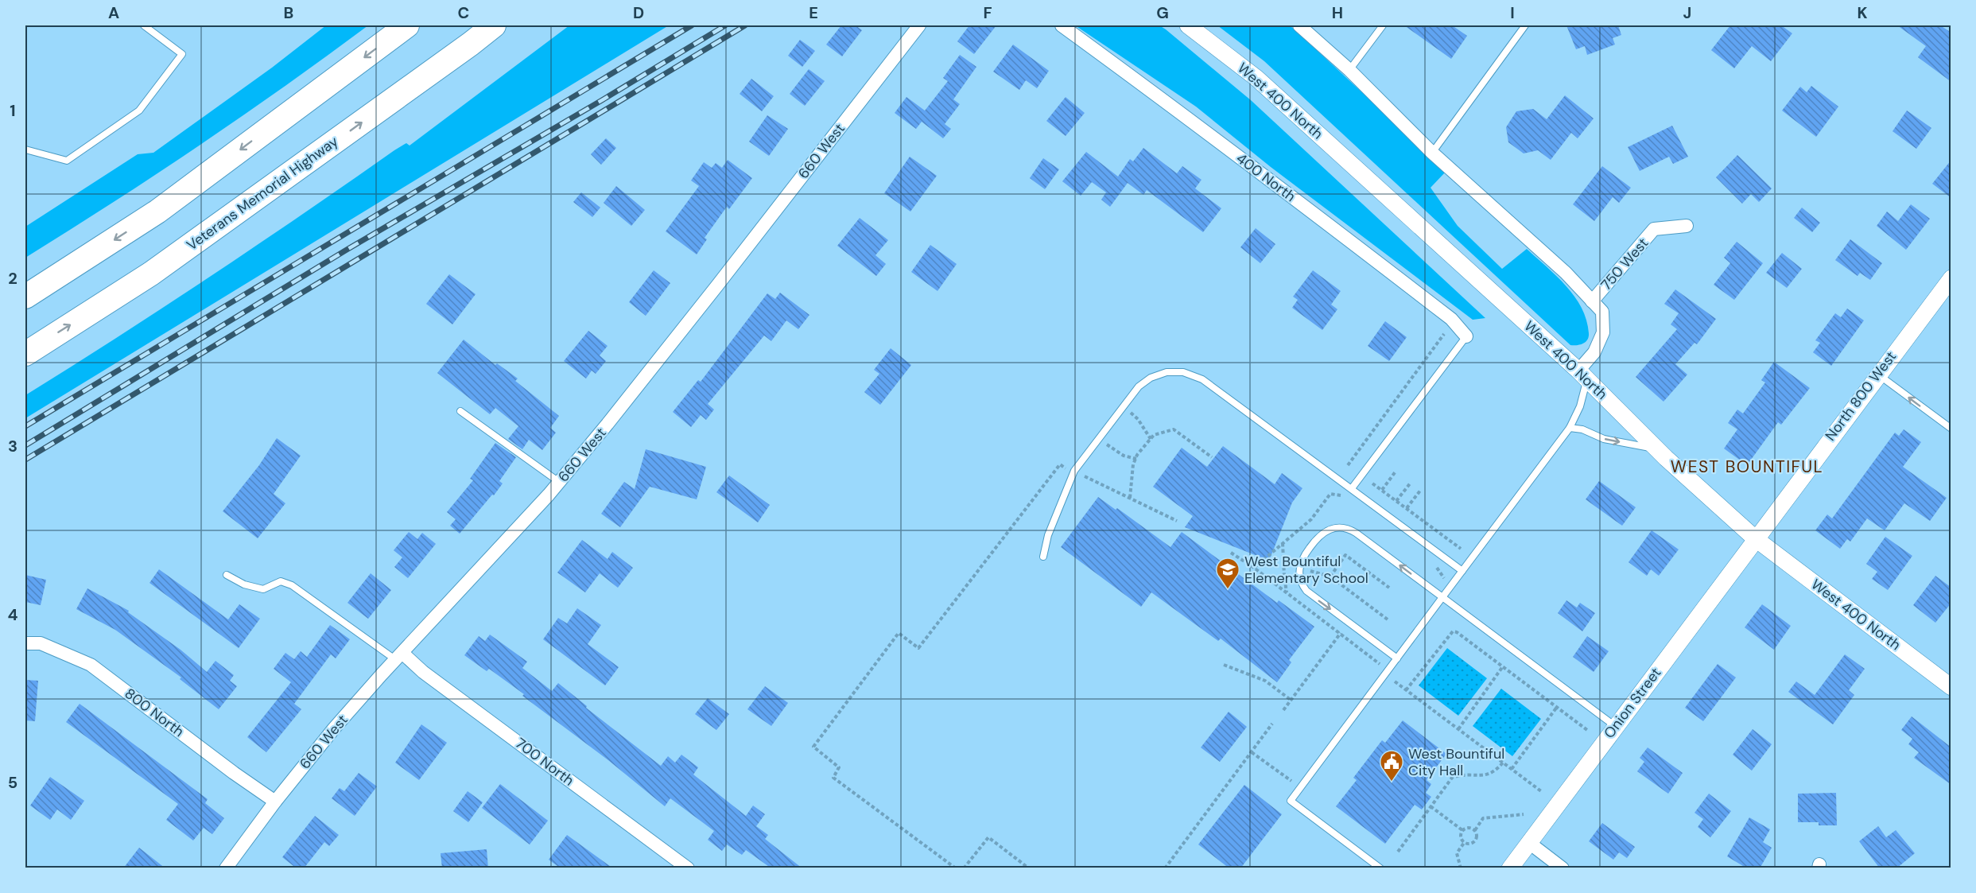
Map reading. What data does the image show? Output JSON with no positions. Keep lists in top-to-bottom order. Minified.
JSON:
{"streets":{"highway":["Veterans Memorial Highway"],"street":["West 400 North","660 West","400 North","750 West","North 800 West","Onion Street","800 North","700 North"]},"crossings":[["West 400 North","North 800 West"],["West 400 North","Onion Street"],["660 West","800 North"],["660 West","700 North"],["North 800 West","Onion Street"]],"districts":["WEST BOUNTIFUL"],"places":{"school or university":["West Bountiful Elementary School"],"public building":["West Bountiful City Hall"]},"grid":{"columns":["A","B","C","D","E","F","G","H","I","J","K"],"rows":["1","2","3","4","5"]}}
